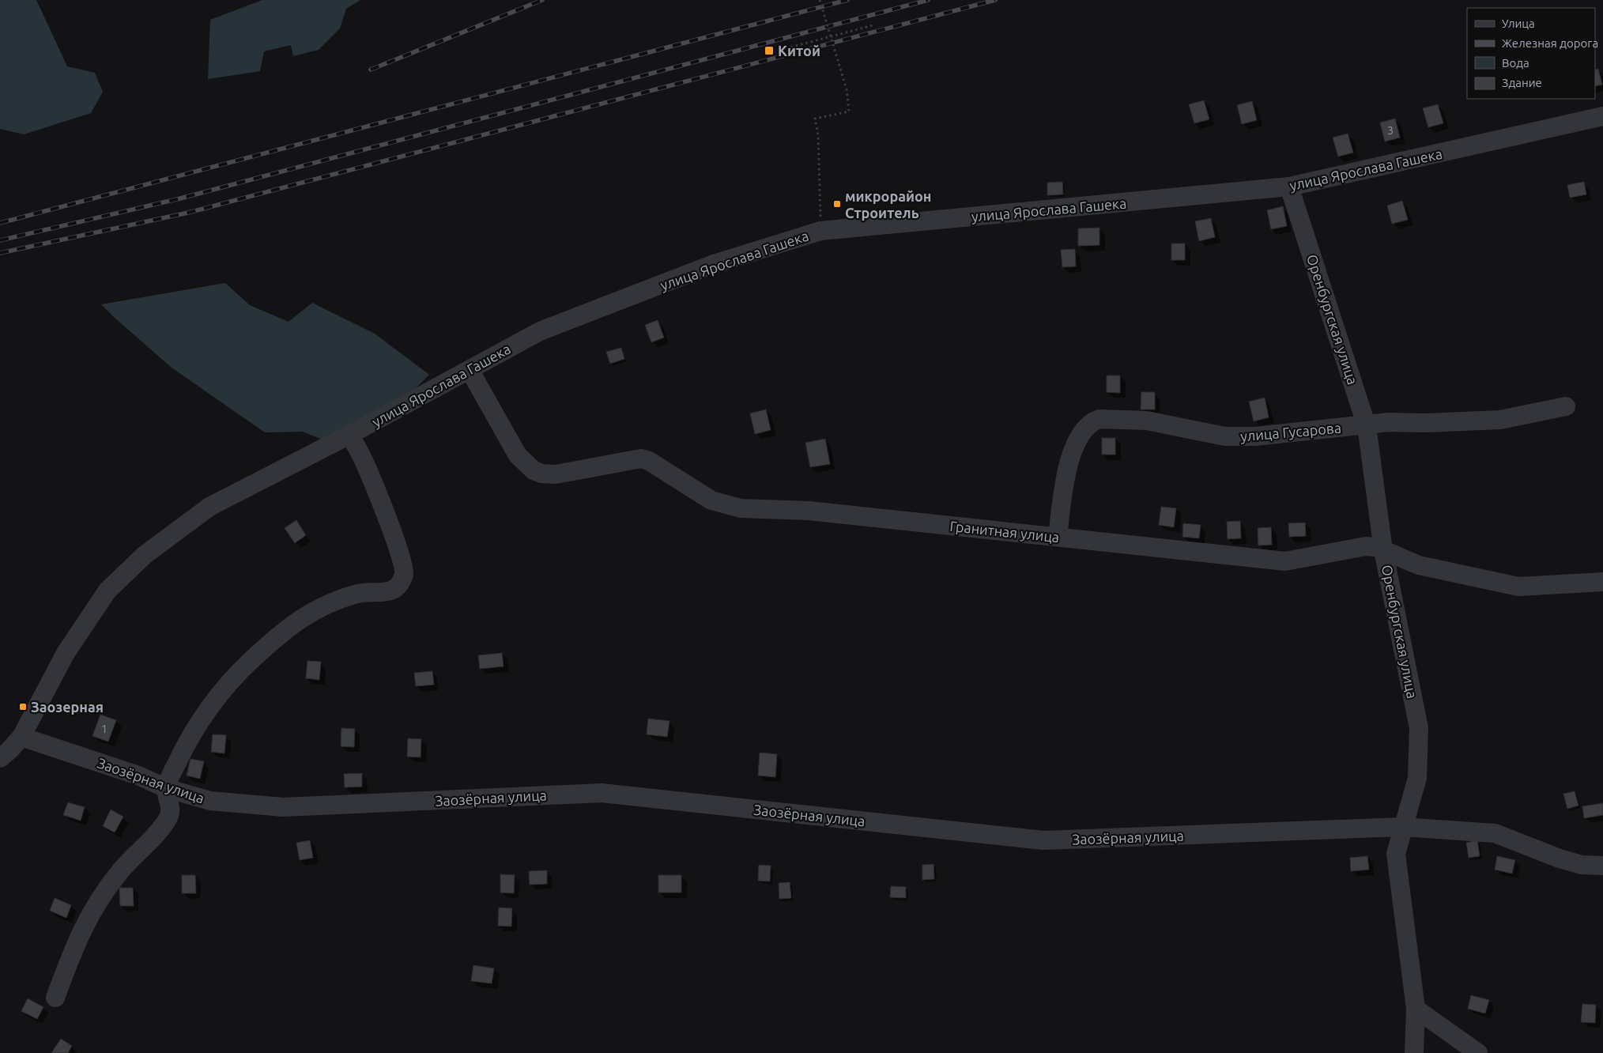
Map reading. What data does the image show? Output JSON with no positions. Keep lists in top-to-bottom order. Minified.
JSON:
{"streets":{"street":["улица Ярослава Гашека","Оренбургская улица","улица Гусарова","Гранитная улица","Заозёрная улица"]},"crossings":[["улица Ярослава Гашека","Оренбургская улица"],["улица Ярослава Гашека","Гранитная улица"],["улица Ярослава Гашека","Заозёрная улица"],["Оренбургская улица","улица Гусарова"],["Оренбургская улица","Гранитная улица"],["Оренбургская улица","Заозёрная улица"],["улица Гусарова","Гранитная улица"]],"places":{"transit":["Китой","микрорайон Строитель","Заозерная"]},"house_numbers":["3","1"],"legend":["Улица","Железная дорога","Вода","Здание"]}
